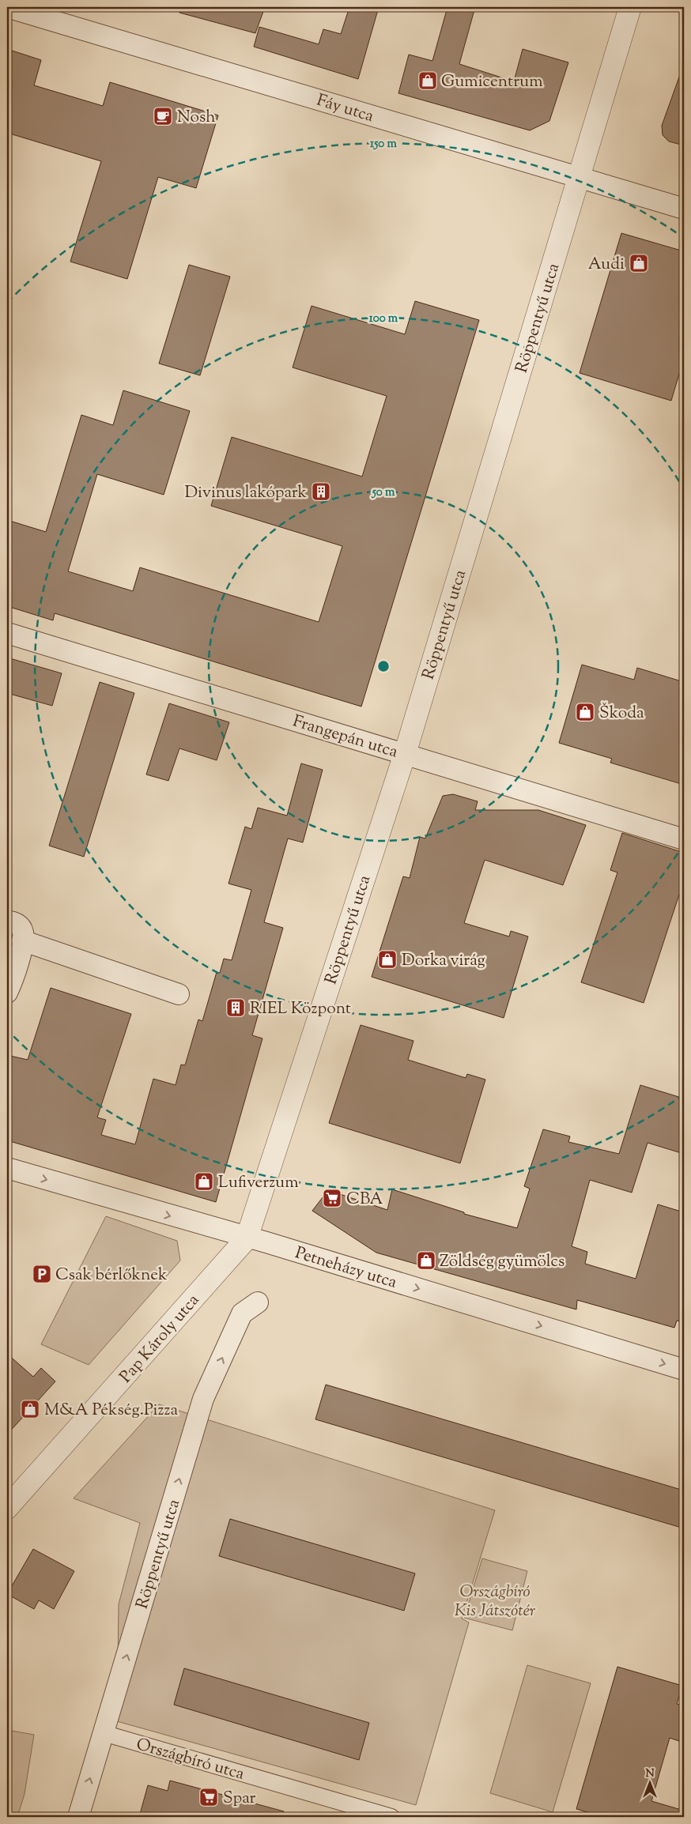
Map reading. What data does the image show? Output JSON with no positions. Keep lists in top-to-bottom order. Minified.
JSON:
{"streets":{"street":["Fáy utca","Röppentyű utca","Frangepán utca","Petneházy utca","Pap Károly utca","Országbíró utca"]},"crossings":[["Fáy utca","Röppentyű utca"],["Röppentyű utca","Frangepán utca"],["Röppentyű utca","Petneházy utca"],["Röppentyű utca","Pap Károly utca"],["Röppentyű utca","Országbíró utca"],["Petneházy utca","Pap Károly utca"]],"one_way":["Petneházy utca"],"parks":["Országbíró Kis Játszótér"],"places":{"shop":["Gumicentrum","Audi","Škoda","Dorka virág","Lufiverzum","Zöldség gyümölcs","M&A Pékség.Pizza"],"cafe":["Nosh"],"building":["Divinus lakópark","RIEL Központ"],"supermarket":["CBA","Spar"],"parking":["Csak bérlőknek"]},"north":"top","rings":["150 m","100 m","50 m"]}
